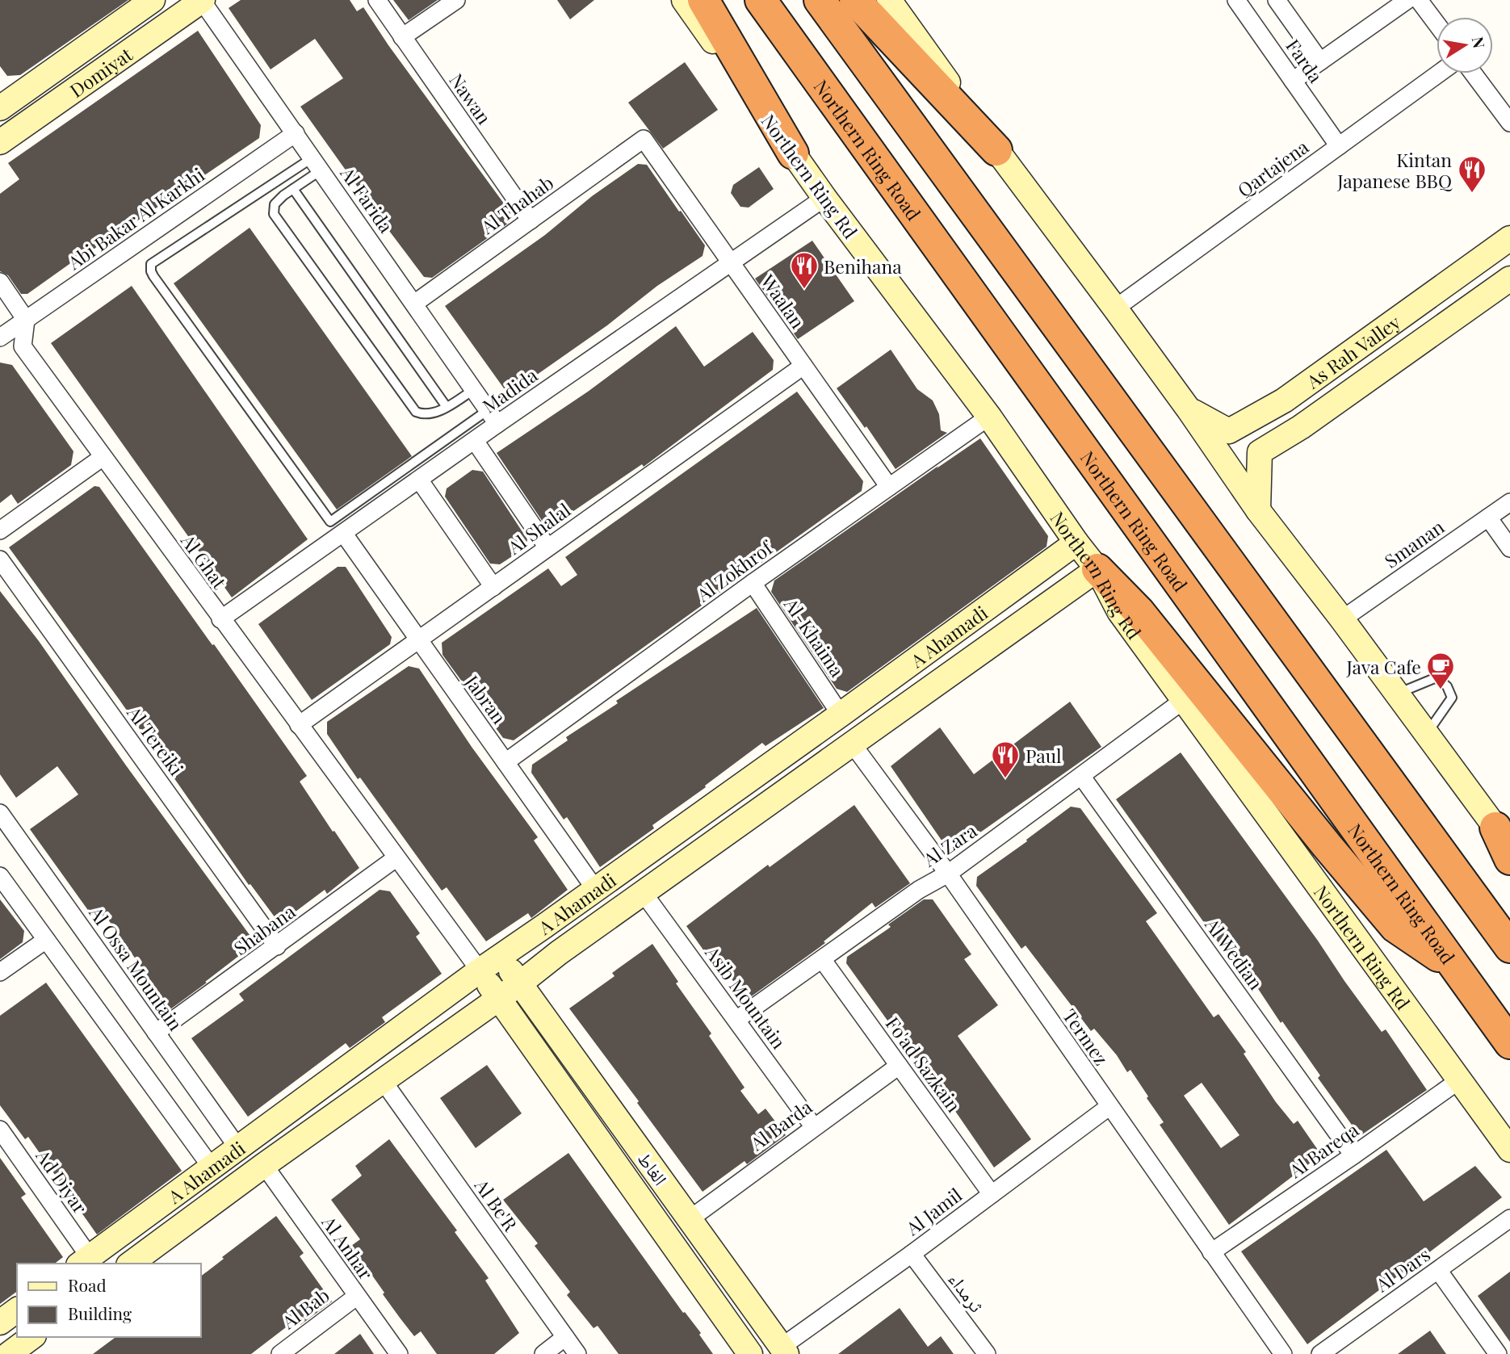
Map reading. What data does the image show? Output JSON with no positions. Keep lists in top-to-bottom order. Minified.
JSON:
{"streets":{"highway":["Northern Ring Road"],"street":["Farda","Domiyat","Nawan","Qartajena","Northern Ring Rd","Al Farida","Al Thahab","Abi Bakar Al Karkhi","Waalan","As Rah Valley","Madida","Al Shalal","Smanan","Al Ghat","Al Zokhrof","A Ahamadi","Al-Khaima","Jabran","Al Tereiki","Al Zara","Shabana","Al Wedian","Al Ossa Mountain","Asib Mountain","Termez","Fo'ad Sazkain","Al Barda","Al Bareqa","الغاط","Ad Diyar","Al Be'R","Al Jamil","Al Anhar","Al Dars","ثرمداء","Al Bab"]},"crossings":[["Farda","Qartajena"],["Domiyat","Al Farida"],["Nawan","Al Thahab"],["Northern Ring Rd","Madida"],["Northern Ring Rd","Al Zokhrof"],["Northern Ring Rd","A Ahamadi"],["Northern Ring Rd","Al Zara"],["Northern Ring Rd","Al Bareqa"],["Al Farida","Al Thahab"],["Al Farida","Abi Bakar Al Karkhi"],["Al Farida","Madida"],["Al Thahab","Waalan"],["Abi Bakar Al Karkhi","Al Ghat"],["Waalan","Madida"],["Waalan","Al Shalal"],["Waalan","Al Zokhrof"],["Madida","Al Ghat"],["Madida","Jabran"],["Al Shalal","Al Ghat"],["Al Shalal","Jabran"],["Al Ghat","Shabana"],["Al Zokhrof","Al-Khaima"],["Al Zokhrof","Jabran"],["A Ahamadi","Al-Khaima"],["A Ahamadi","Jabran"],["A Ahamadi","Al Ossa Mountain"],["A Ahamadi","Asib Mountain"],["A Ahamadi","Termez"],["A Ahamadi","الغاط"],["A Ahamadi","Ad Diyar"],["A Ahamadi","Al Be'R"],["A Ahamadi","Al Anhar"],["Al Tereiki","Shabana"],["Al Zara","Al Wedian"],["Al Zara","Asib Mountain"],["Al Zara","Termez"],["Al Zara","Fo'ad Sazkain"],["Shabana","Al Ossa Mountain"],["Al Wedian","Al Bareqa"],["Asib Mountain","Al Barda"],["Termez","Al Bareqa"],["Termez","Al Jamil"],["Fo'ad Sazkain","Al Barda"],["Fo'ad Sazkain","Al Jamil"],["Al Barda","الغاط"],["الغاط","Al Jamil"],["Al Jamil","ثرمداء"],["Al Anhar","Al Bab"]],"places":{"restaurant":["Kintan Japanese BBQ","Benihana","Paul"],"cafe":["Java Cafe"]},"legend":["Road","Building"],"north":"right"}
